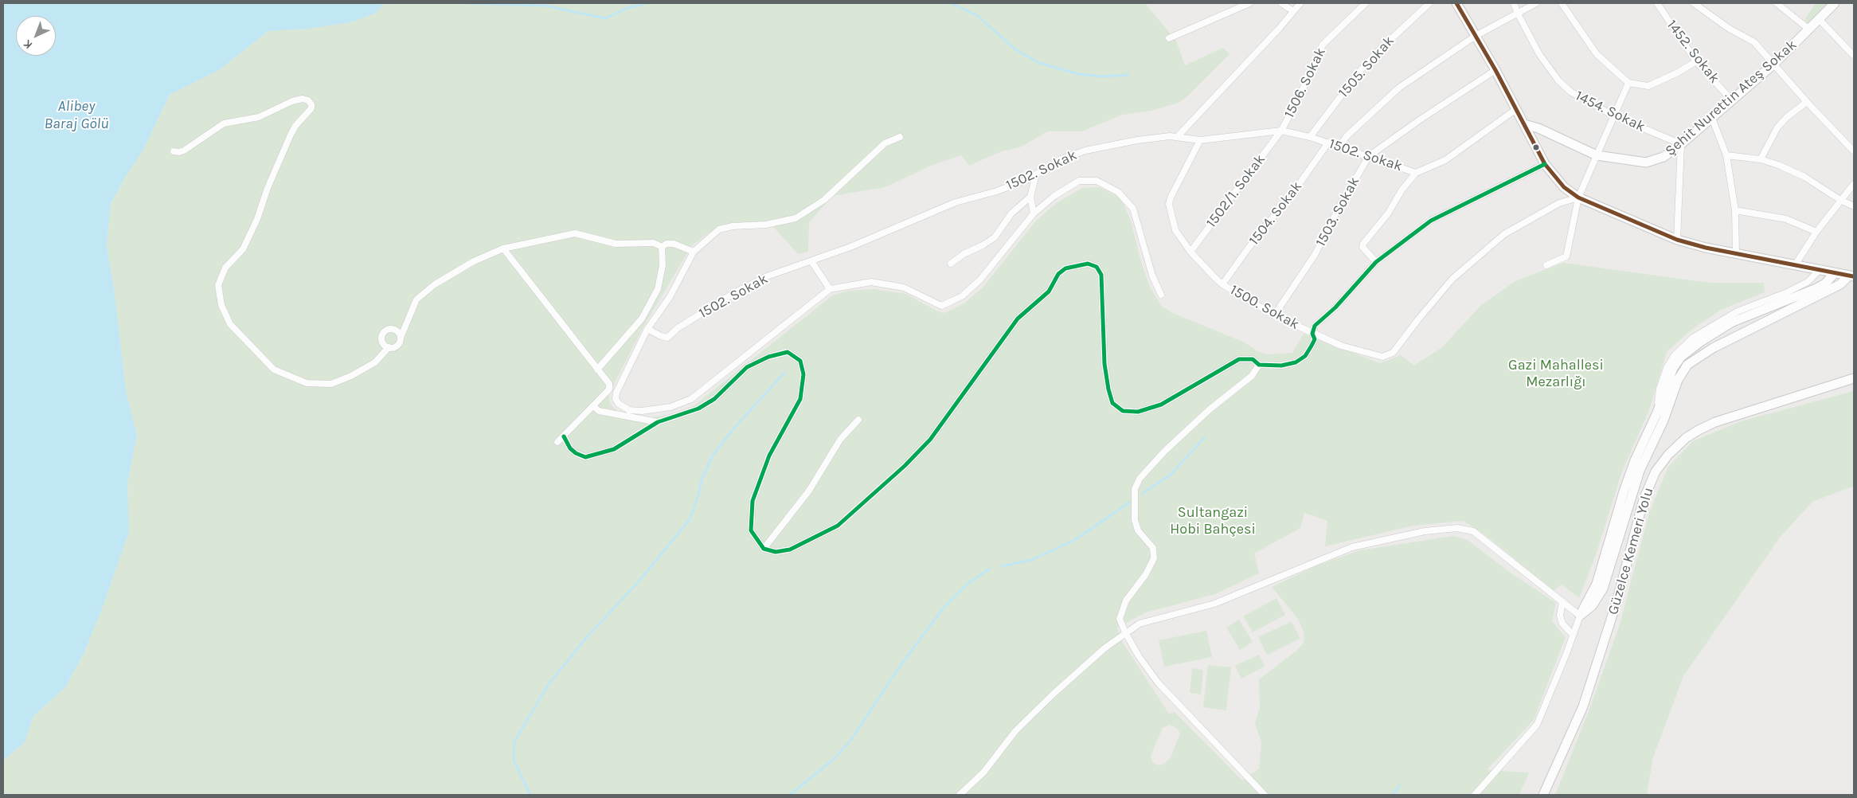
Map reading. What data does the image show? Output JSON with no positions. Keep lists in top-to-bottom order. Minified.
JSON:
{"streets":{"street":["1452. Sokak","1505. Sokak","1506. Sokak","Şehit Nurettin Ateş Sokak","1454. Sokak","1502. Sokak","1502/1. Sokak","1503. Sokak","1504. Sokak","1500. Sokak","Güzelce Kemeri Yolu"]},"crossings":[["1452. Sokak","Şehit Nurettin Ateş Sokak"],["1505. Sokak","1502. Sokak"],["1506. Sokak","1502. Sokak"],["1506. Sokak","1502/1. Sokak"],["Şehit Nurettin Ateş Sokak","1454. Sokak"],["1502. Sokak","1502/1. Sokak"],["1502. Sokak","1503. Sokak"],["1502. Sokak","1504. Sokak"],["1502. Sokak","1500. Sokak"],["1502/1. Sokak","1500. Sokak"],["1503. Sokak","1500. Sokak"],["1504. Sokak","1500. Sokak"]],"water":["Alibey Baraj Gölü"],"parks":["Gazi Mahallesi Mezarlığı","Sultangazi Hobi Bahçesi"],"north":"bottom left"}
